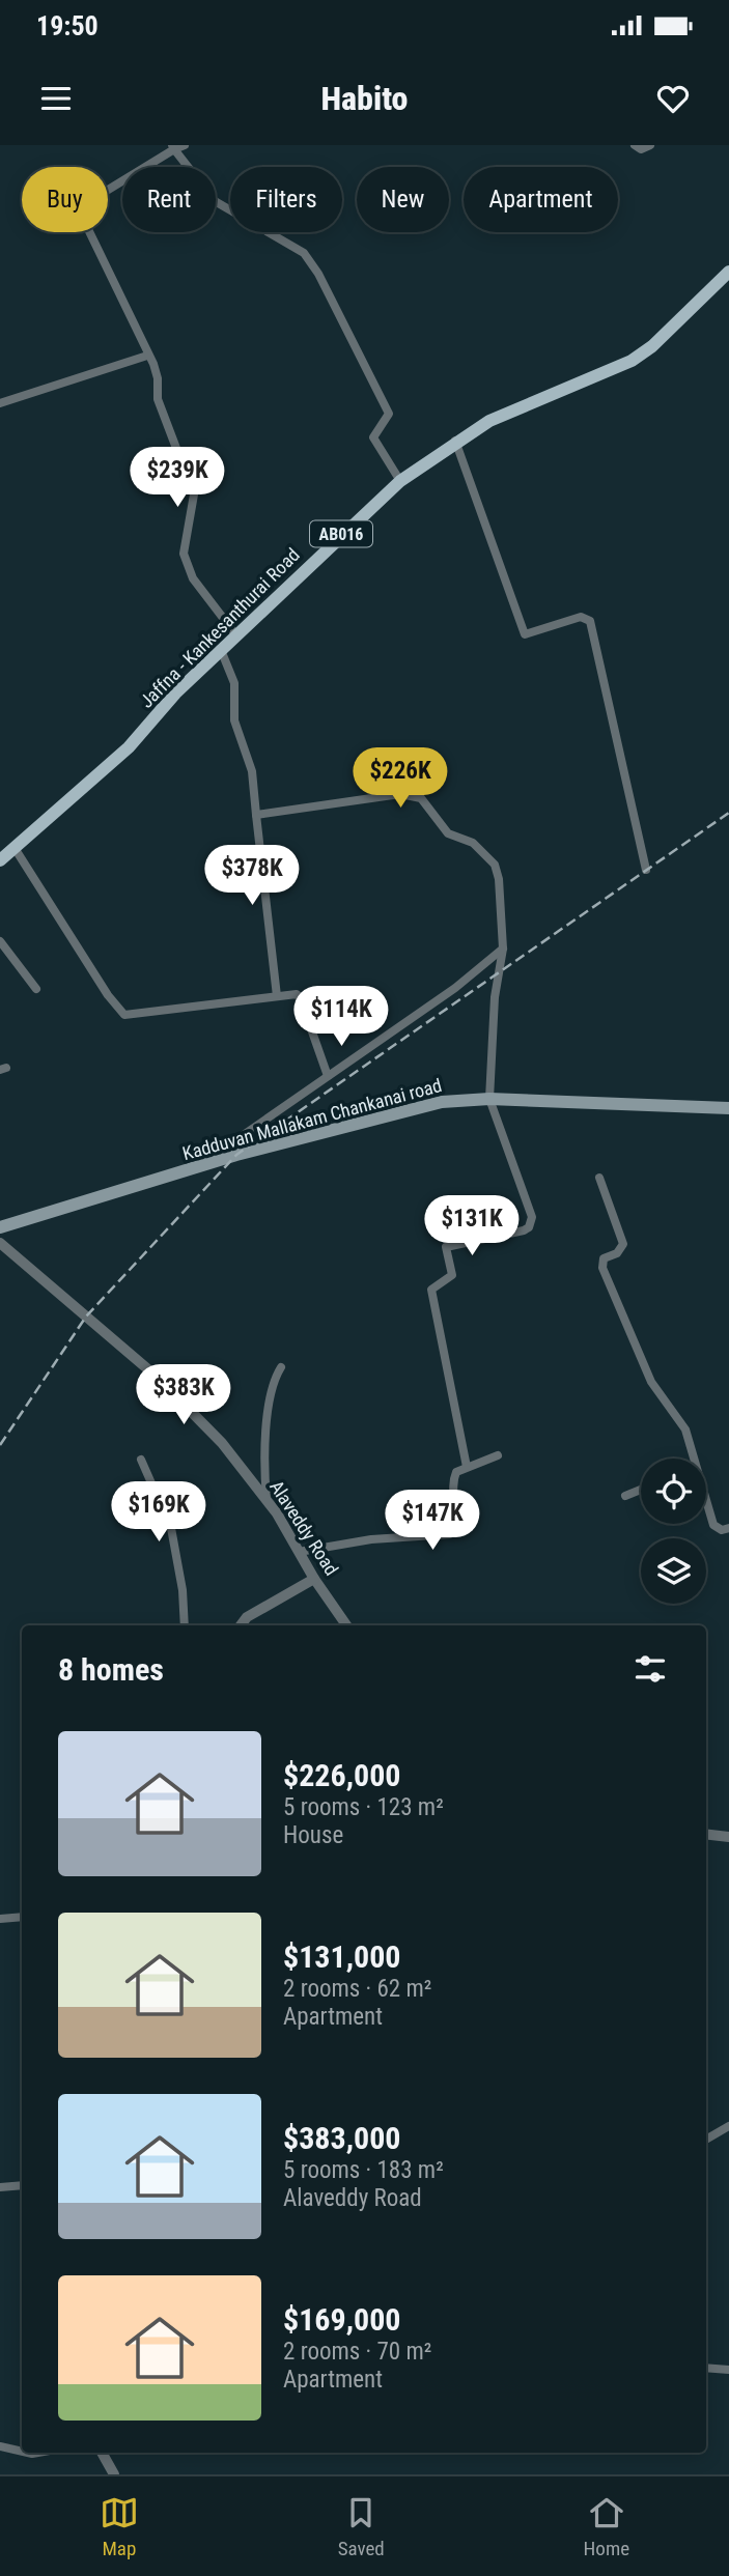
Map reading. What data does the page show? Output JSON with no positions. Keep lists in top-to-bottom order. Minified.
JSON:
{"streets":{"main road":["AB016","Jaffna - Kankesanthurai Road","Kadduvan Mallakam Chankanai road"],"street":["Alaveddy Road"]},"page":{"status":"19:50","header":"Habito","chip":["Buy","Rent","Filters","New","Apartment"],"price":["$239K","$226K","$378K","$114K","$131K","$383K","$169K","$147K"],"heading":"8 homes","list":[{"name":"$226,000","note":"5 rooms · 123 m² · House"},{"name":"$131,000","note":"2 rooms · 62 m² · Apartment"},{"name":"$383,000","note":"5 rooms · 183 m² · Alaveddy Road"},{"name":"$169,000","note":"2 rooms · 70 m² · Apartment"}],"tabs":["Map","Saved","Home"]}}
